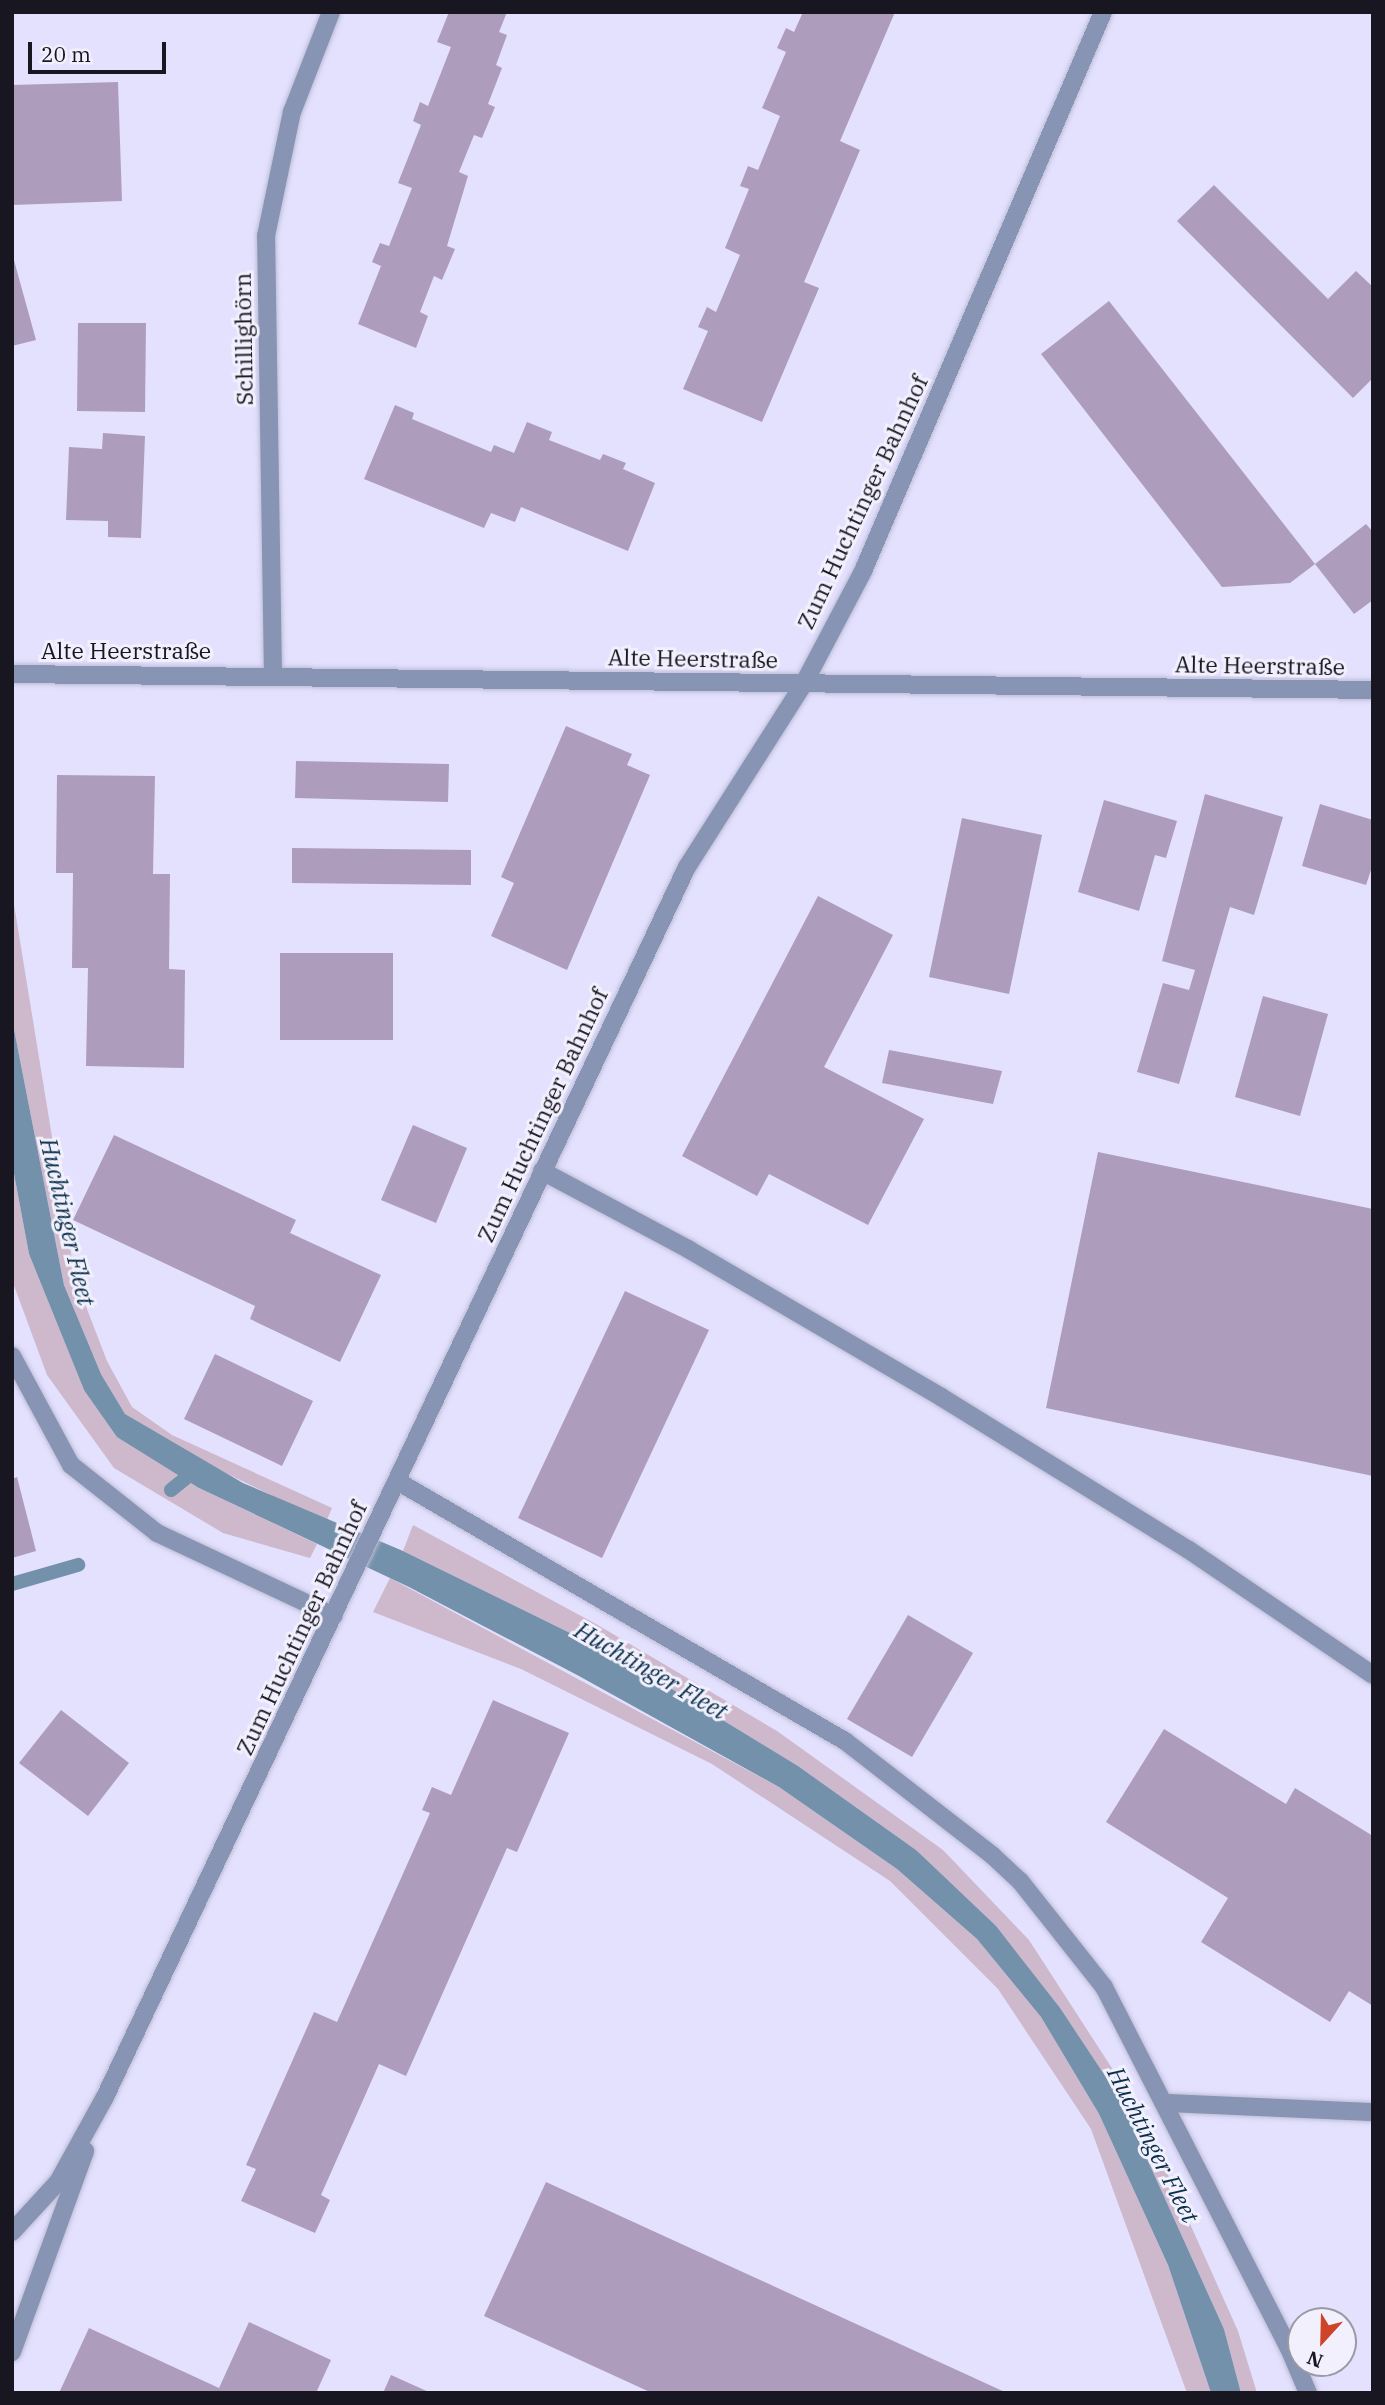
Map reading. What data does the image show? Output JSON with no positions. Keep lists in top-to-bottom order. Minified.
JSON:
{"streets":{"street":["Schillighörn","Zum Huchtinger Bahnhof","Alte Heerstraße"]},"crossings":[["Schillighörn","Alte Heerstraße"],["Zum Huchtinger Bahnhof","Alte Heerstraße"]],"water":["Huchtinger Fleet"],"scale_bar":"20 m","north":"bottom"}
